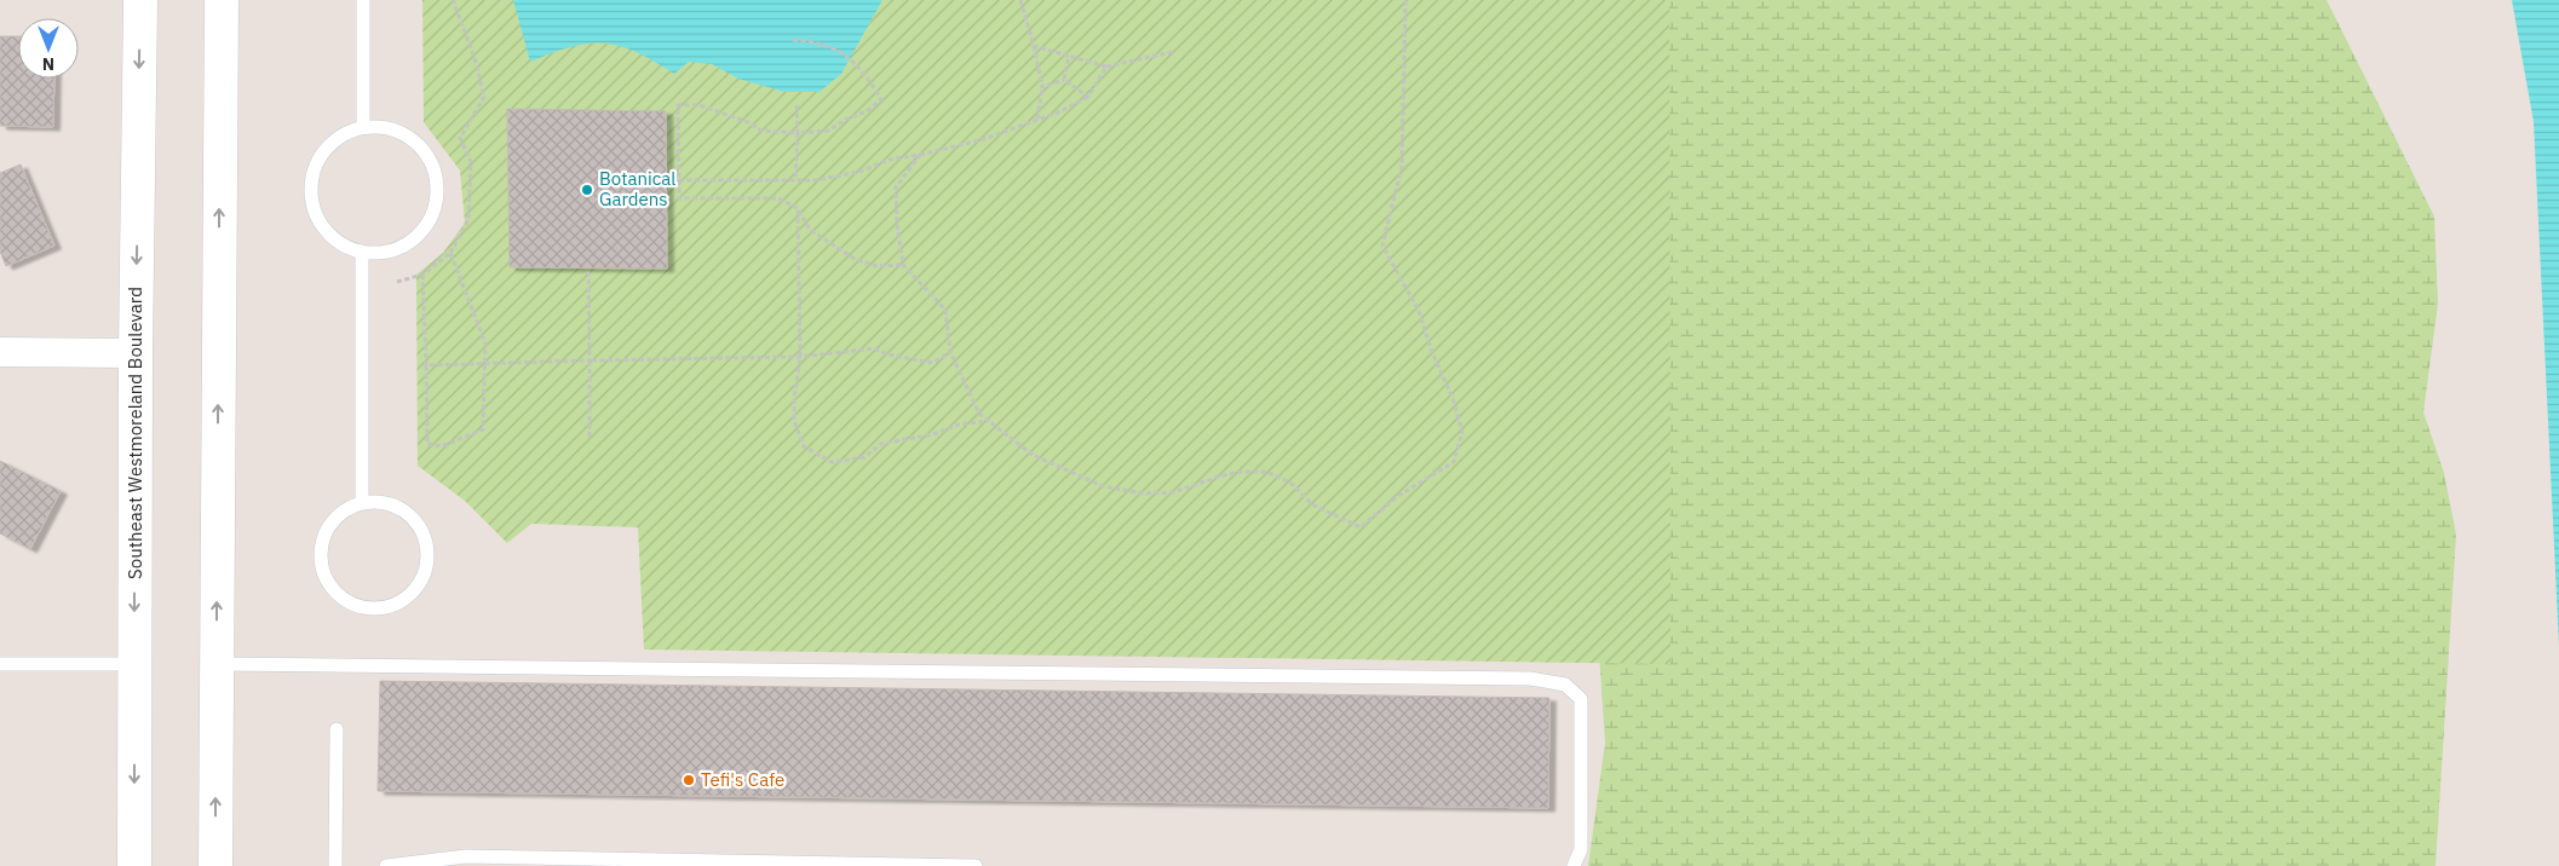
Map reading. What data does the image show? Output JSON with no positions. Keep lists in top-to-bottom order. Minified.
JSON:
{"streets":{"street":["Southeast Westmoreland Boulevard"]},"places":["Botanical Gardens","Tefi's Cafe"],"north":"bottom"}
